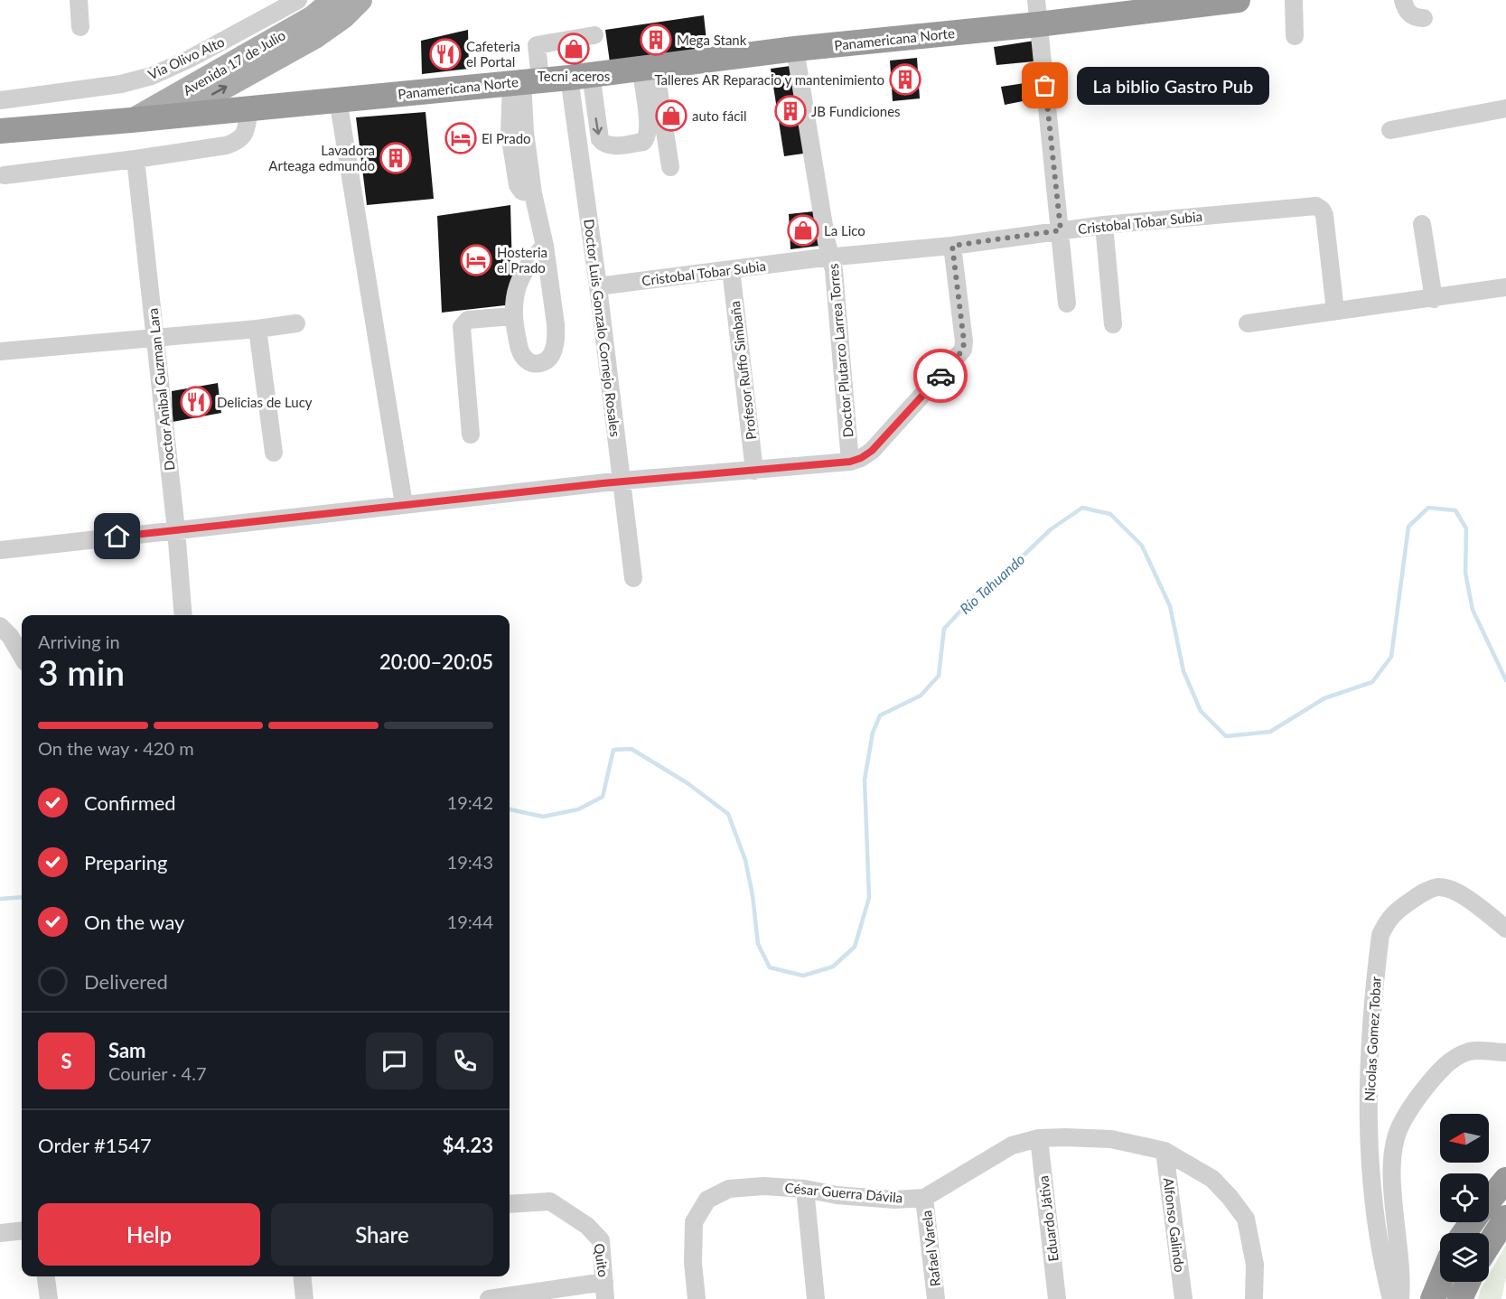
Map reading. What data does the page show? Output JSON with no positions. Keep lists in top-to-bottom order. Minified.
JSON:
{"streets":{"highway":["Panamericana Norte"],"main road":["Avenida 17 de Julio"],"street":["Via Olivo Alto","Cristobal Tobar Subia","Doctor Luis Gonzalo Cornejo Rosales","Doctor Plutarco Larrea Torres","Profesor Ruffo Simbaña","Doctor Anibal Guzman Lara","Nicolas Gomez Tobar","César Guerra Dávila","Eduardo Játiva","Alfonso Galindo","Rafael Varela","Quito"]},"crossings":[["Panamericana Norte","Avenida 17 de Julio"],["Panamericana Norte","Doctor Luis Gonzalo Cornejo Rosales"],["Panamericana Norte","Doctor Plutarco Larrea Torres"],["Cristobal Tobar Subia","Doctor Luis Gonzalo Cornejo Rosales"],["Cristobal Tobar Subia","Doctor Plutarco Larrea Torres"],["Cristobal Tobar Subia","Profesor Ruffo Simbaña"],["César Guerra Dávila","Eduardo Játiva"],["César Guerra Dávila","Alfonso Galindo"],["César Guerra Dávila","Rafael Varela"]],"water":["Río Tahuando"],"places":{"building":["Mega Stank","Talleres AR Reparacio y mantenimiento","JB Fundiciones","Lavadora Arteaga edmundo"],"shop":["Tecni aceros","auto fácil","La Lico"],"restaurant":["Cafeteria el Portal","Delicias de Lucy"],"other":["La biblio Gastro Pub"],"hotel":["El Prado","Hosteria el Prado"]},"north":"left","page":{"bubble":"La biblio Gastro Pub","heading":["3 min","Arriving in","20:00–20:05"],"panel":["Sam","Courier · 4.7","Order #1547","$4.23"],"bar":"On the way · 420 m","list":[["Confirmed","19:42"],["Preparing","19:43"],["On the way","19:44"],"Delivered"],"round":"S","buttons":["Help","Share"]}}
